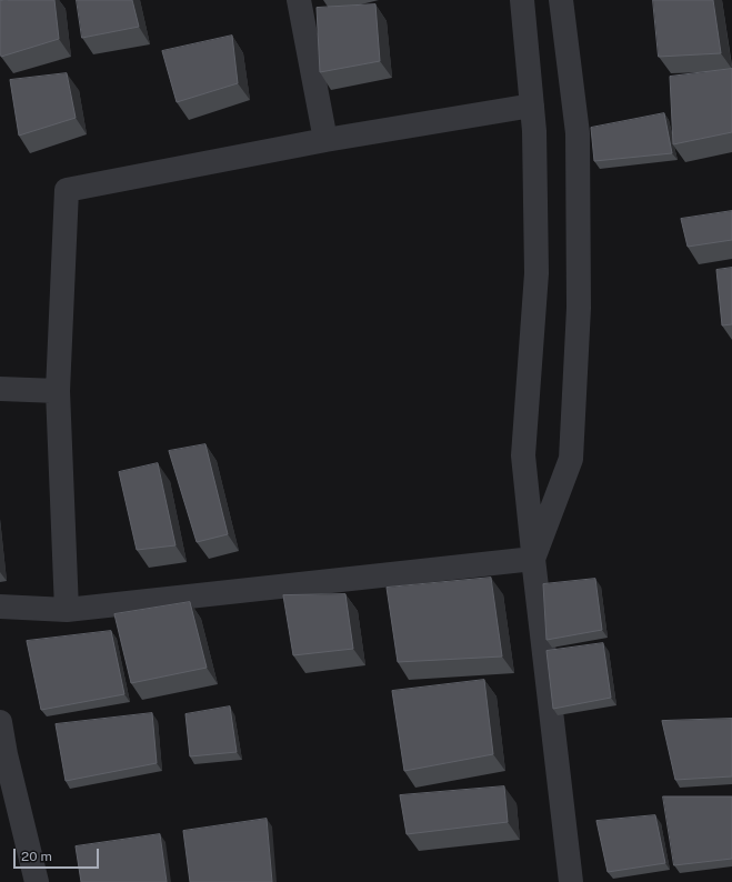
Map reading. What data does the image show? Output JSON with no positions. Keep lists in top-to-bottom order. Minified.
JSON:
{"scale_bar":"20 m"}
